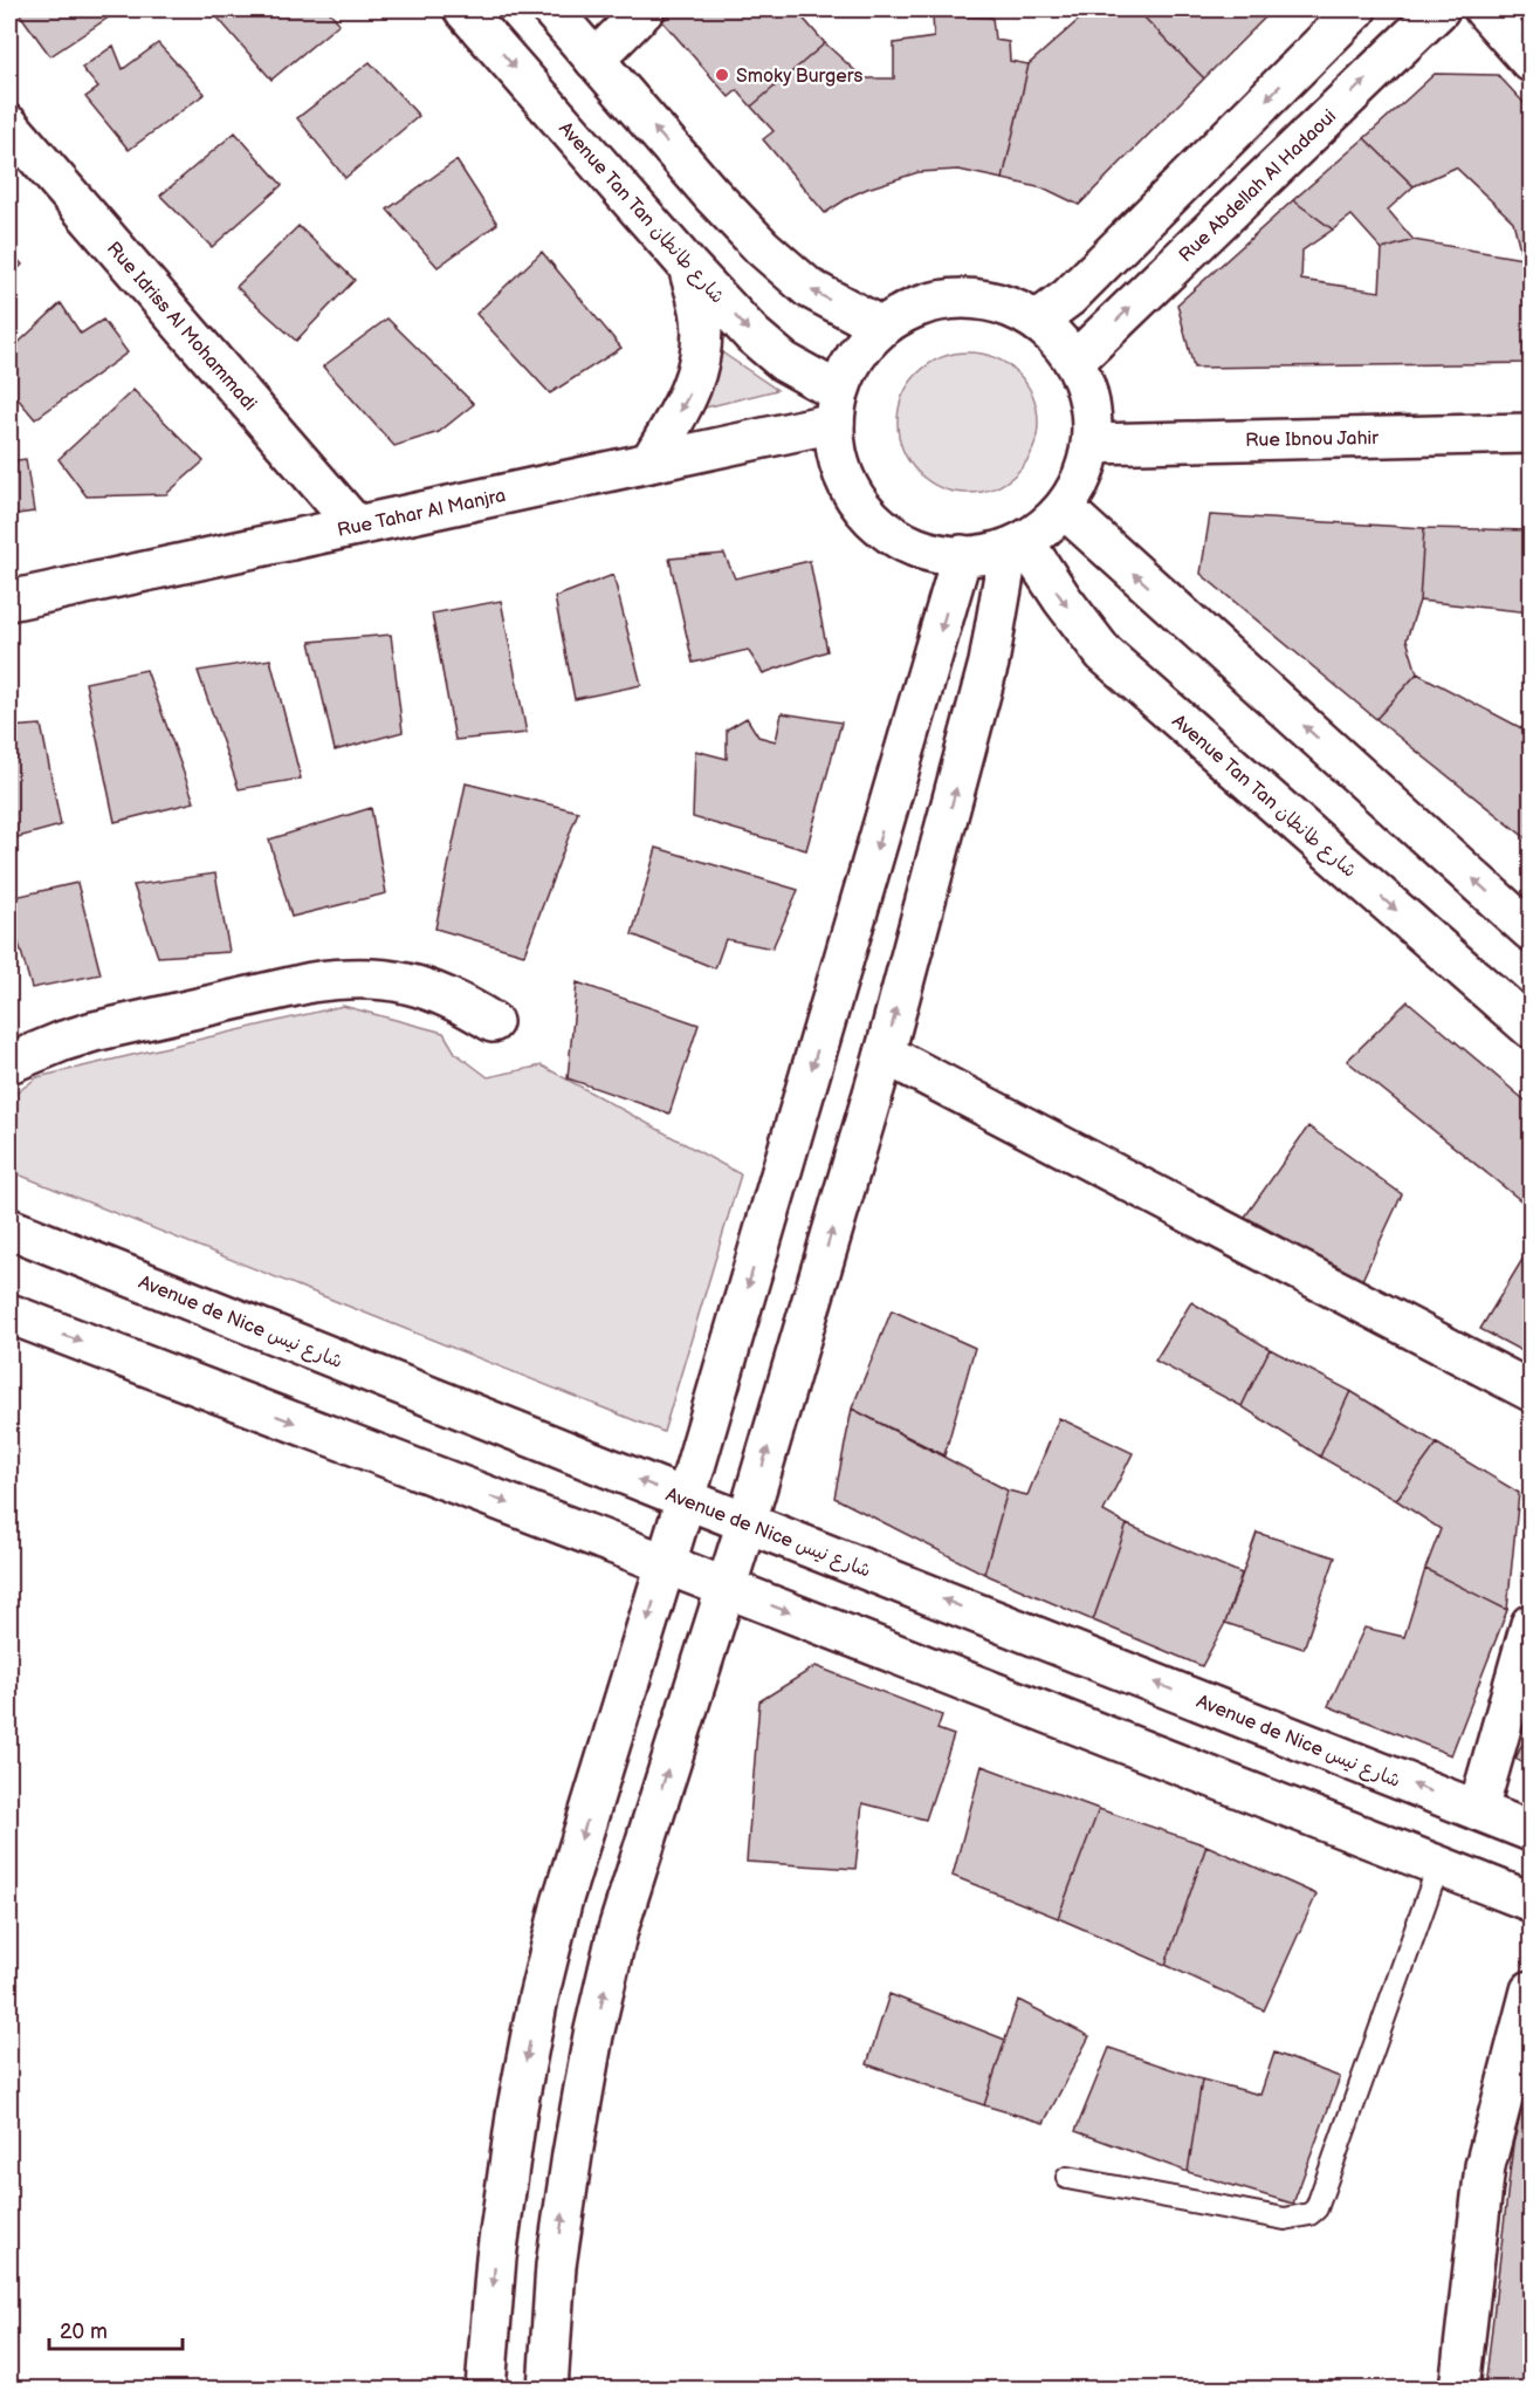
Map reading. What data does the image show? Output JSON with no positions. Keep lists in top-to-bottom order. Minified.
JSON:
{"streets":{"street":["Rue Abdellah Al Hadaoui","Avenue Tan Tan شارع طانطان","Rue Idriss Al Mohammadi","Rue Ibnou Jahir","Rue Tahar Al Manjra","Avenue de Nice شارع نيس"]},"crossings":[["Avenue Tan Tan شارع طانطان","Rue Tahar Al Manjra"],["Rue Idriss Al Mohammadi","Rue Tahar Al Manjra"]],"places":["Smoky Burgers"],"scale_bar":"20 m"}
